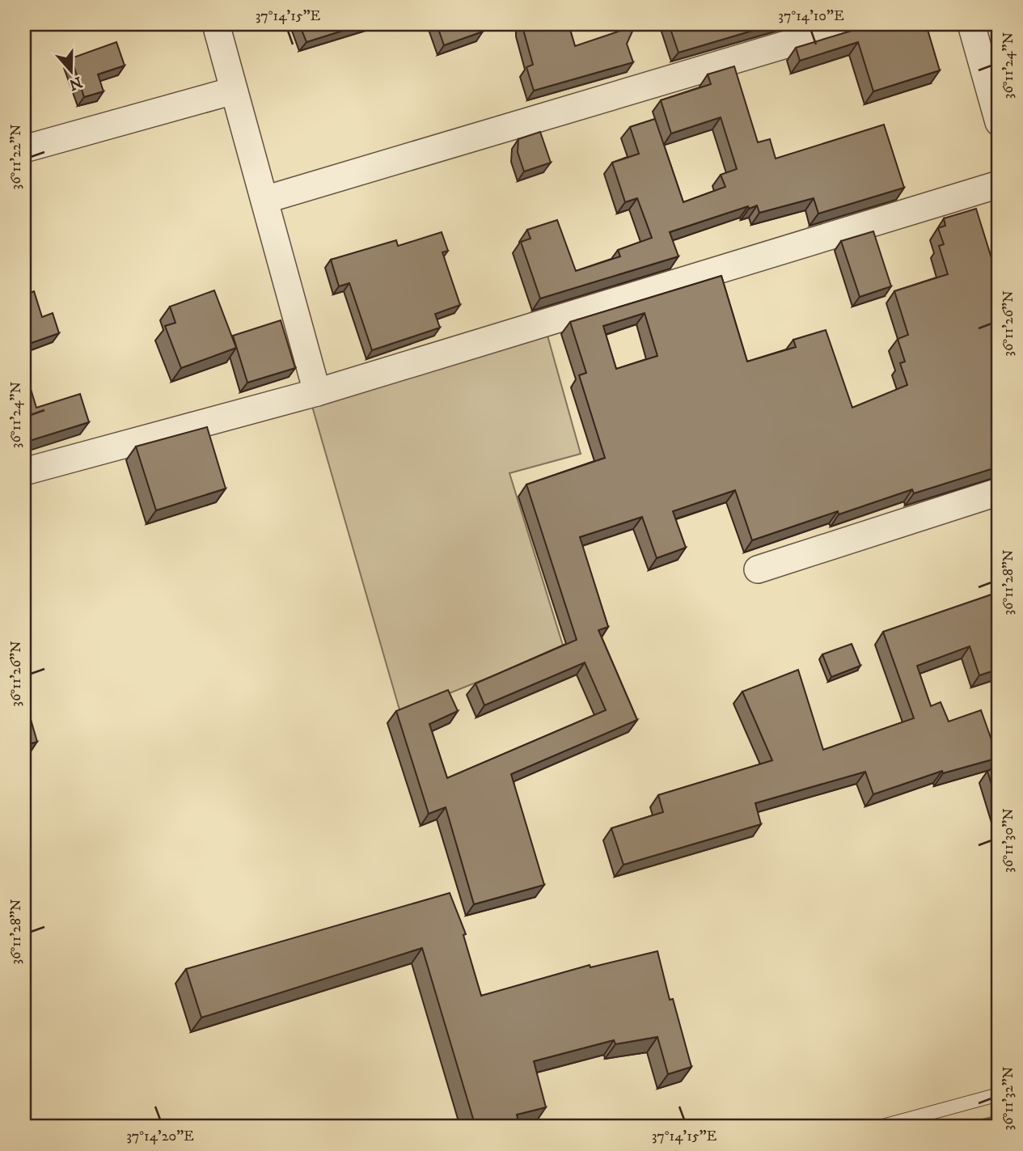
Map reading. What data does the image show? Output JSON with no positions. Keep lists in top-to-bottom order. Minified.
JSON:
{"north":"bottom","coordinates":["37°14'15\"E","37°14'10\"E","36°11'24\"N","36°11'22\"N","36°11'26\"N","36°11'28\"N","36°11'30\"N","36°11'32\"N","37°14'20\"E"]}
